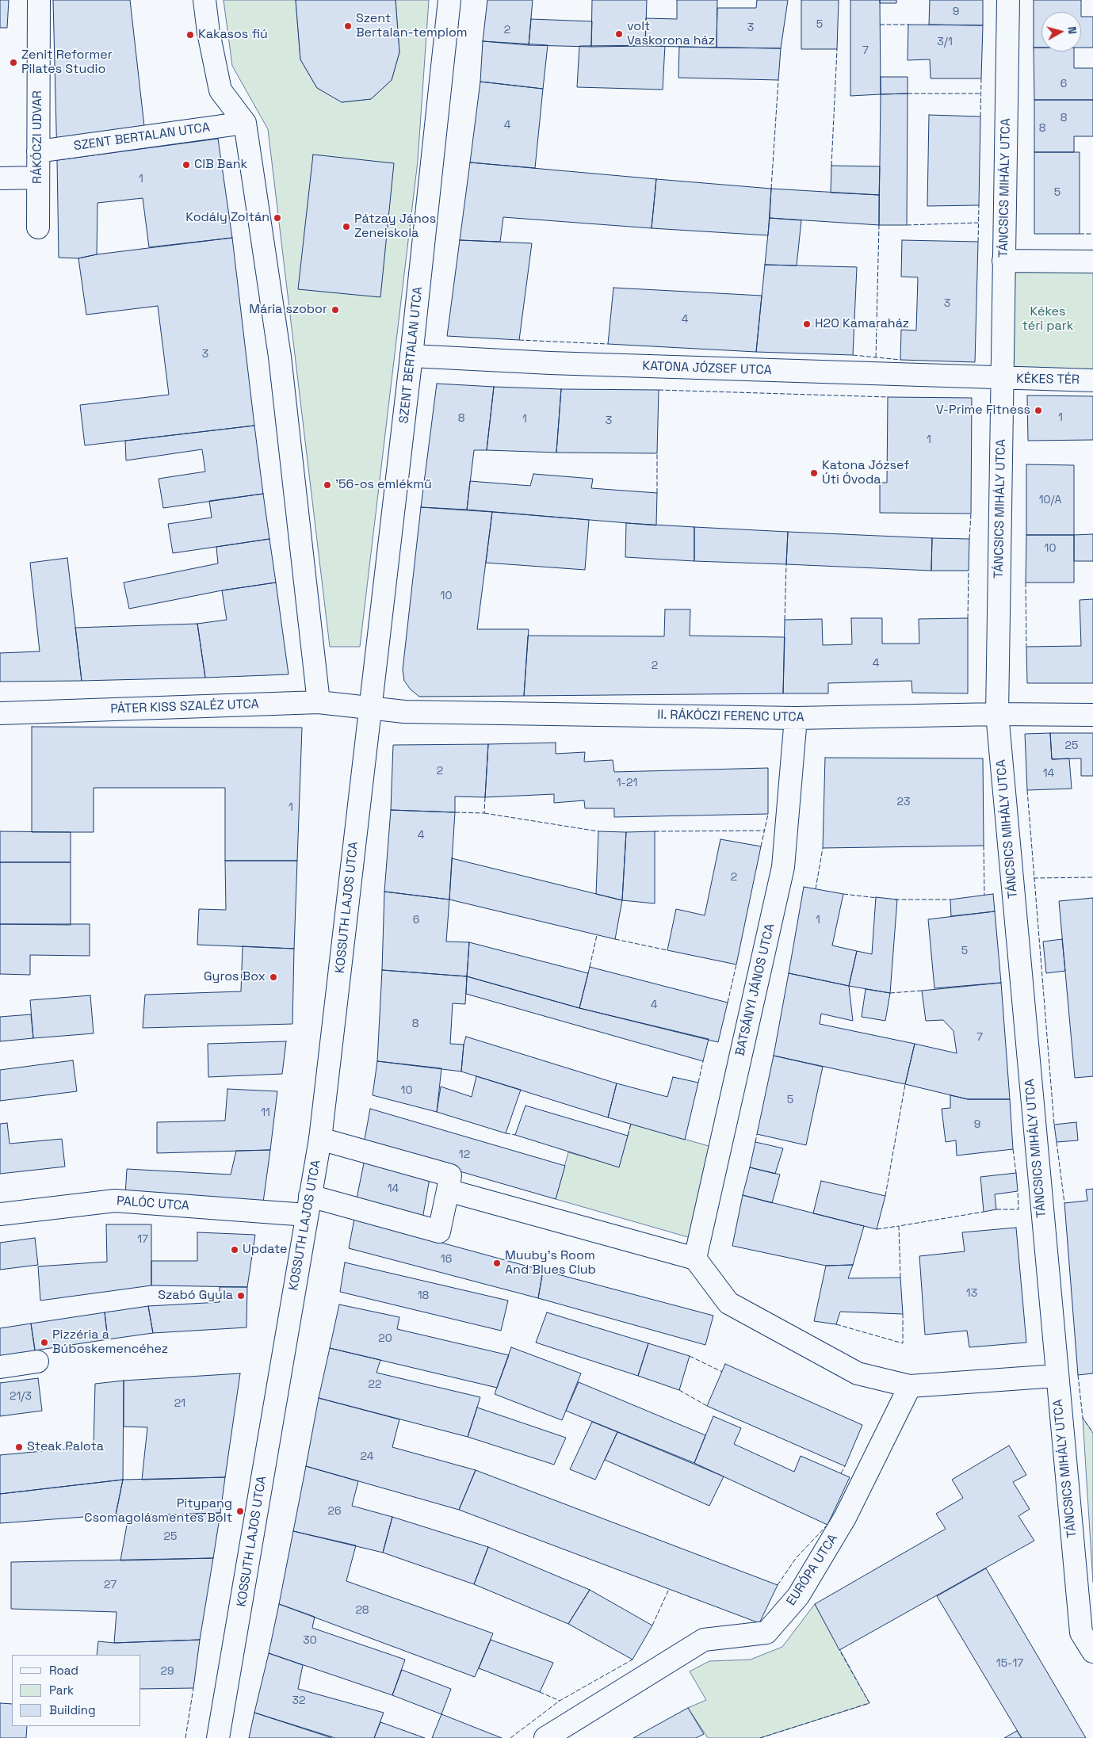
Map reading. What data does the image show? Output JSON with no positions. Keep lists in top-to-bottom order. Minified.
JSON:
{"streets":{"street":["RÁKÓCZI UDVAR","SZENT BERTALAN UTCA","TÁNCSICS MIHÁLY UTCA","KATONA JÓZSEF UTCA","KÉKES TÉR","PÁTER KISS SZALÉZ UTCA","II. RÁKÓCZI FERENC UTCA","KOSSUTH LAJOS UTCA","BATSÁNYI JÁNOS UTCA","PALÓC UTCA","EURÓPA UTCA"]},"crossings":[["RÁKÓCZI UDVAR","SZENT BERTALAN UTCA"],["SZENT BERTALAN UTCA","KATONA JÓZSEF UTCA"],["SZENT BERTALAN UTCA","PÁTER KISS SZALÉZ UTCA"],["SZENT BERTALAN UTCA","II. RÁKÓCZI FERENC UTCA"],["SZENT BERTALAN UTCA","KOSSUTH LAJOS UTCA"],["TÁNCSICS MIHÁLY UTCA","KATONA JÓZSEF UTCA"],["TÁNCSICS MIHÁLY UTCA","KÉKES TÉR"],["TÁNCSICS MIHÁLY UTCA","II. RÁKÓCZI FERENC UTCA"],["KATONA JÓZSEF UTCA","KÉKES TÉR"],["PÁTER KISS SZALÉZ UTCA","II. RÁKÓCZI FERENC UTCA"],["PÁTER KISS SZALÉZ UTCA","KOSSUTH LAJOS UTCA"],["II. RÁKÓCZI FERENC UTCA","KOSSUTH LAJOS UTCA"],["II. RÁKÓCZI FERENC UTCA","BATSÁNYI JÁNOS UTCA"],["KOSSUTH LAJOS UTCA","PALÓC UTCA"]],"parks":["Kékes téri park"],"places":["Szent Bertalan-templom","volt Vaskorona ház","Kakasos fiú","Zenit Reformer Pilates Studio","CIB Bank","Kodály Zoltán","Pátzay János Zeneiskola","Mária szobor","H2O Kamaraház","V-Prime Fitness","Katona József Úti Óvoda","'56-os emlékmű","Gyros Box","Update","Muuby's Room And Blues Club","Szabó Gyula","Pizzéria a Búboskemencéhez","Steak Palota","Pitypang Csomagolásmentes Bolt"],"house_numbers":["9","5","3","2","3/1","7","6","8","4","8","1","5","3","4","3","1","8","1","3","1","10/A","10","10","4","2","25","2","14","1-21","23","1","4","2","6","1","5","4","8","7","10","5","11","9","12","14","17","16","13","18","20","22","21/3","21","24","26","25","27","28","30","15-17","29","32"],"legend":["Road","Park","Building"],"north":"right"}
